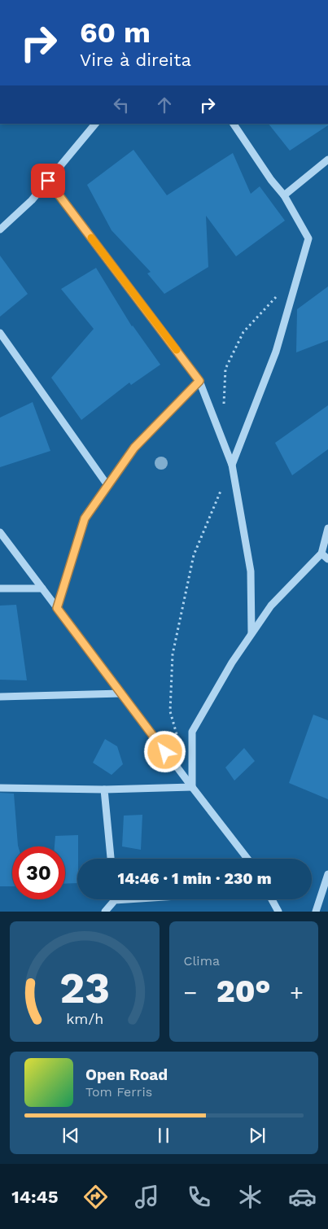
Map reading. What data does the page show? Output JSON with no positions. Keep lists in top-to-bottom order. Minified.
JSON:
{"page":{"turn":["60 m","Vire à direita"],"limit":"30","trip":"14:46 · 1 min · 230 m","tile":"Clima","heat":["−","20°","+"],"song":["Open Road","Tom Ferris"],"tabs":"14:45","gauge":["23","km/h"]}}
